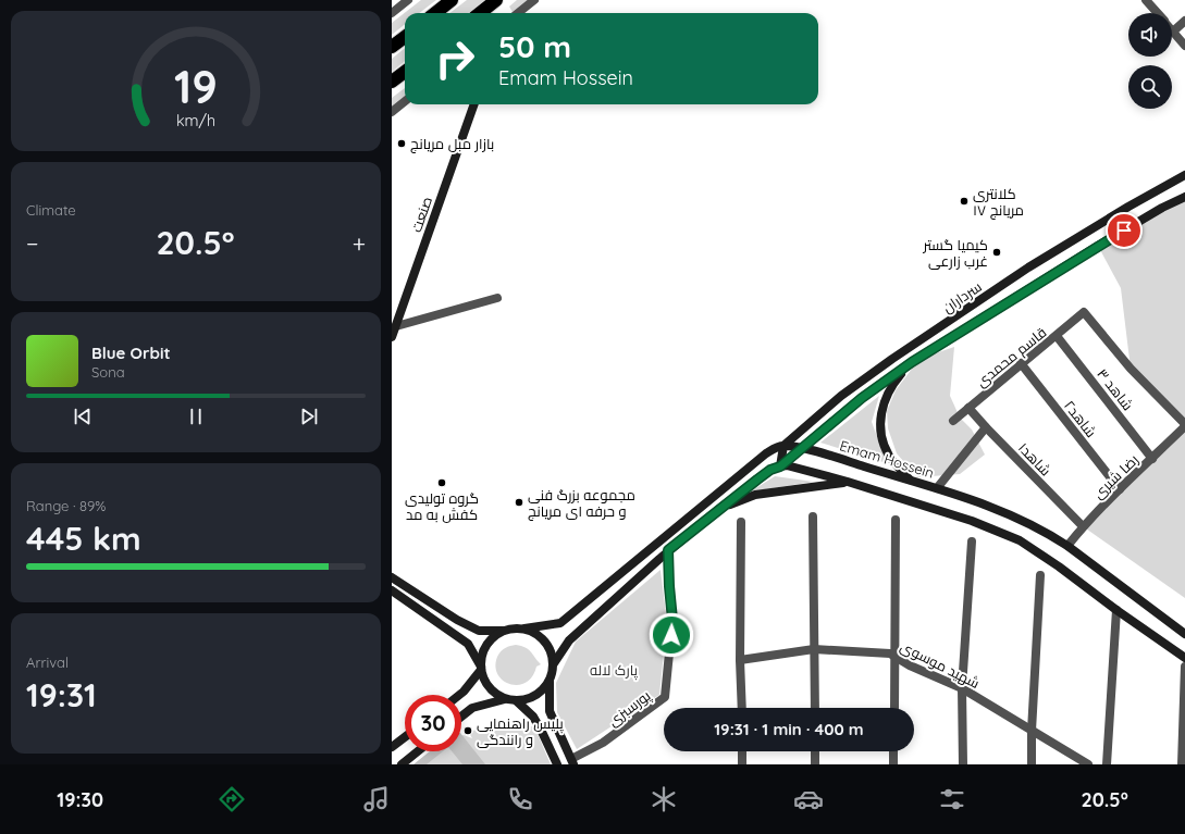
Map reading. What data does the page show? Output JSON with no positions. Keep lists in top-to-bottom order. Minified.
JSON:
{"streets":{"main road":["صنعت","سرداران","Emam Hossein"],"street":["قاسم محمدی","شاهد ۳","شاهد۲","شاهد۱","رضا شیری","شهید موسوی","پورسبزی"]},"crossings":[["سرداران","Emam Hossein"],["قاسم محمدی","شاهد ۳"],["قاسم محمدی","شاهد۲"],["قاسم محمدی","شاهد۱"],["قاسم محمدی","رضا شیری"],["شاهد ۳","رضا شیری"],["شاهد۲","رضا شیری"],["Emam Hossein","رضا شیری"],["شاهد۱","رضا شیری"]],"parks":["پارک لاله"],"places":["بازار مبل مریانج","کلانتری ۱۷ مریانج","کیمیا گستر غرب زارعی","گروه تولیدی کفش به مد","مجموعه بزرگ فنی و حرفه ای مریانج","پلیس راهنمایی و رانندگی"],"page":{"turn":["50 m","Emam Hossein"],"tile":["Climate",["Range · 89%","445 km"],["Arrival","19:31"]],"heat":["−","20.5°","+"],"song":["Blue Orbit","Sona"],"limit":"30","trip":"19:31 · 1 min · 400 m","tabs":["19:30","20.5°"],"gauge":["19","km/h"]}}
